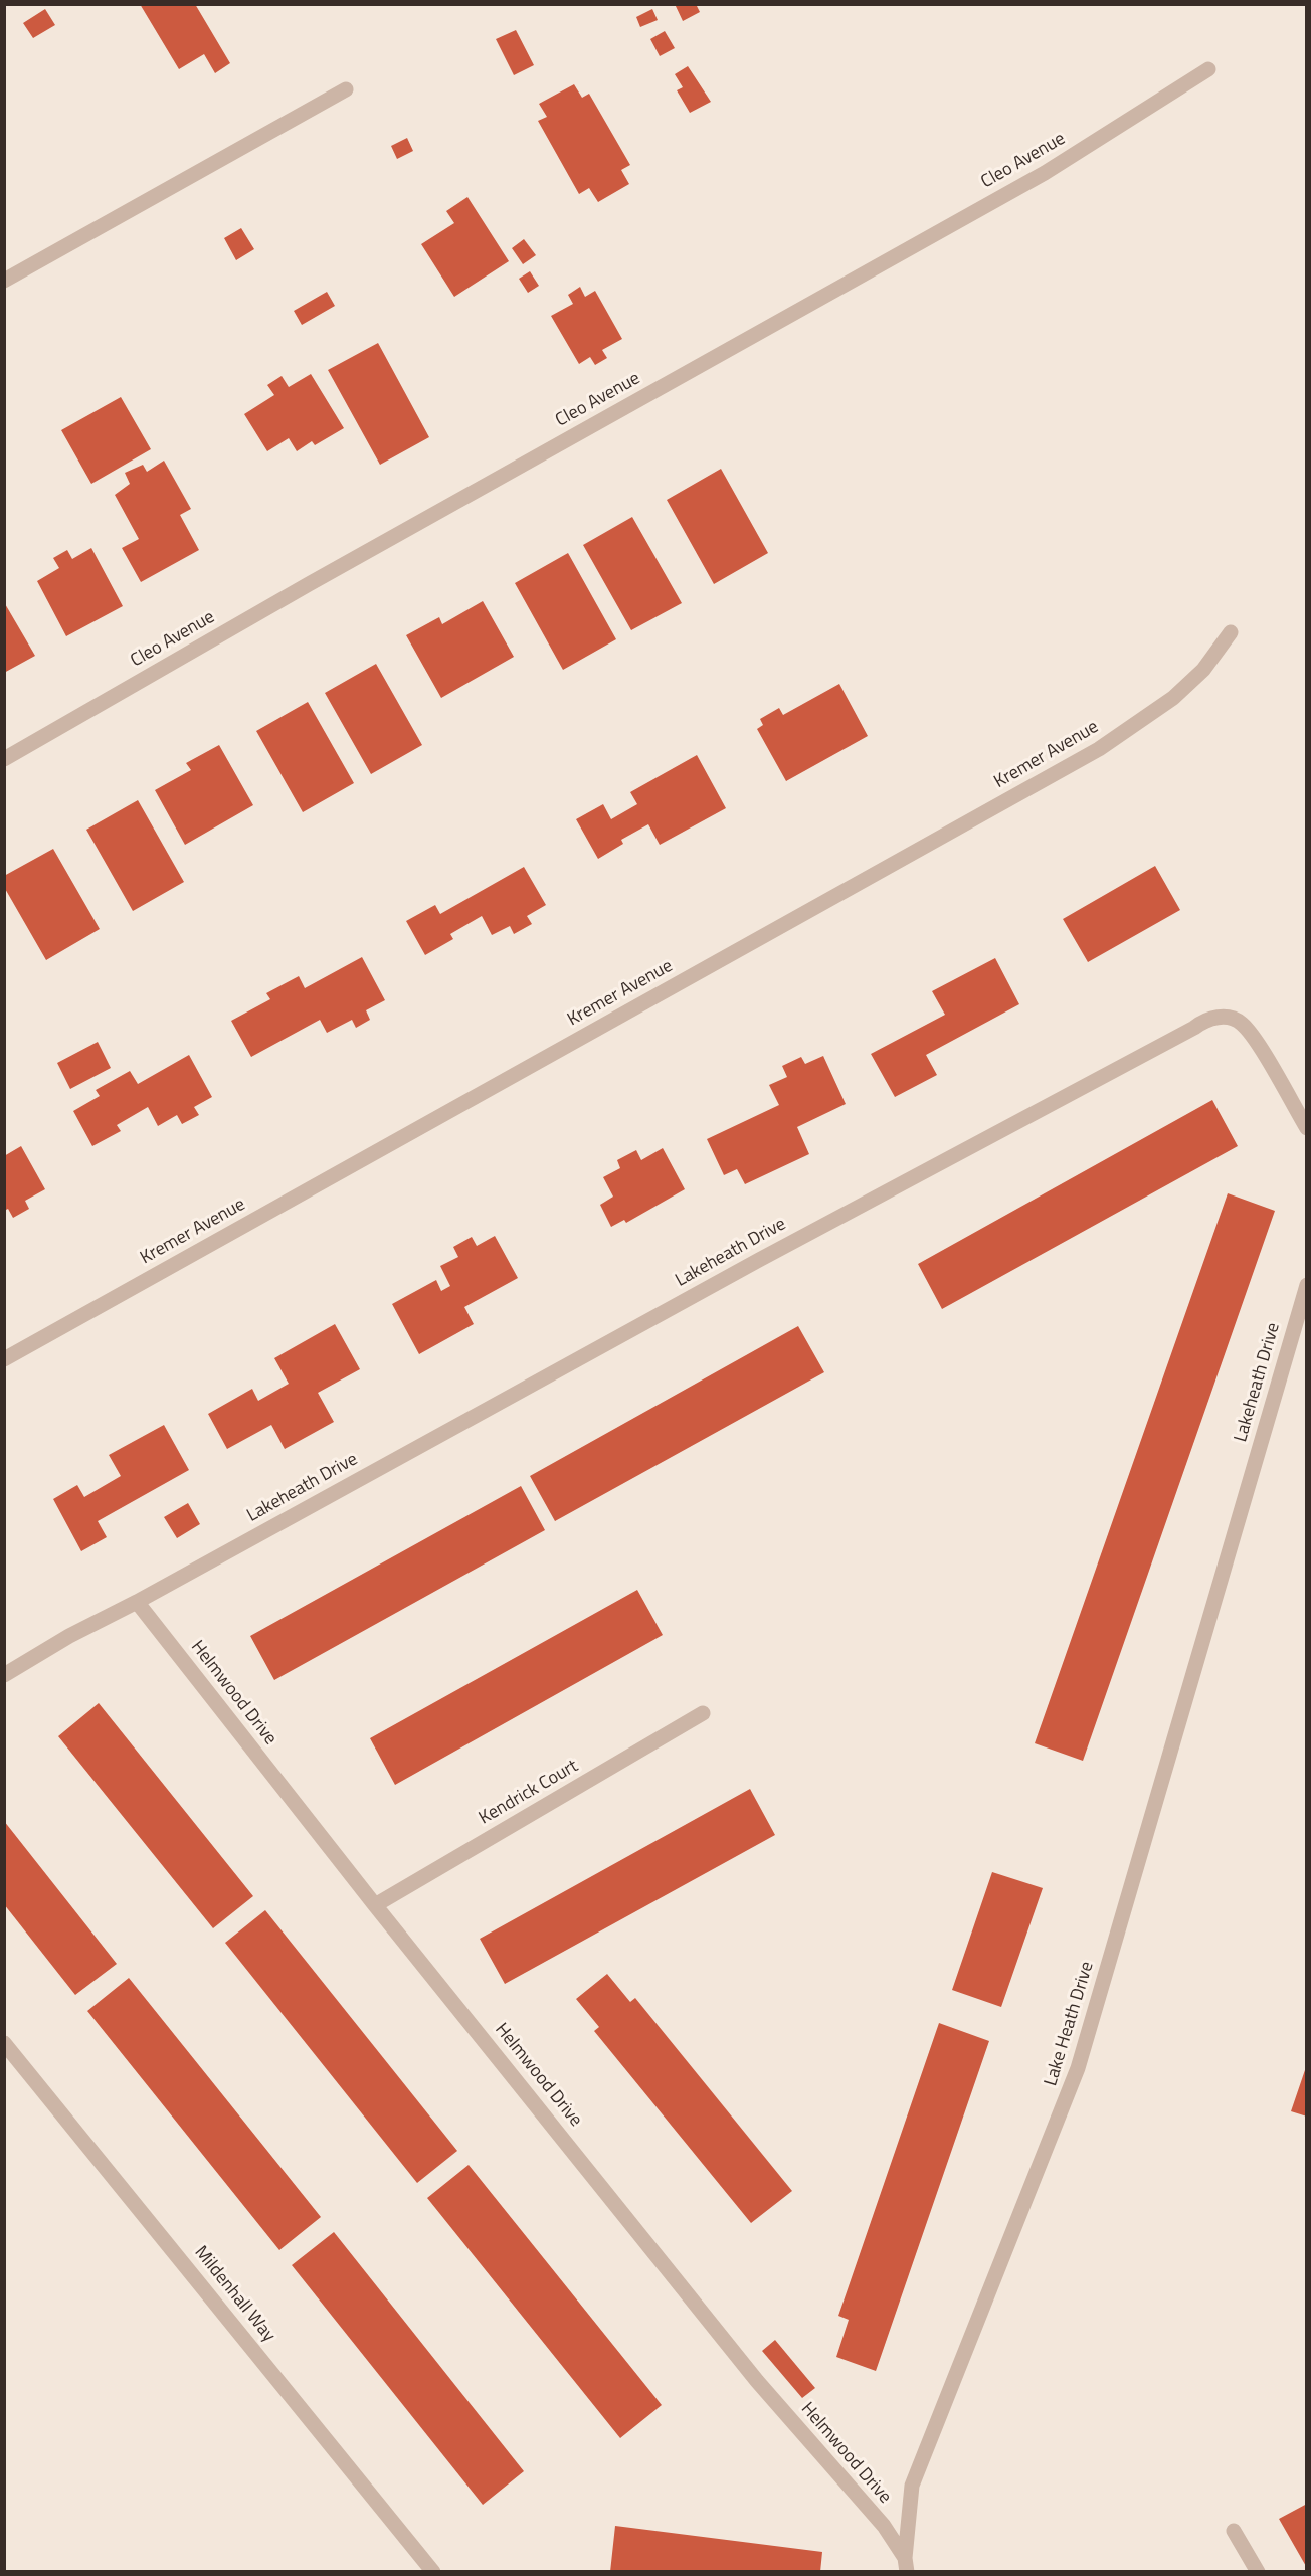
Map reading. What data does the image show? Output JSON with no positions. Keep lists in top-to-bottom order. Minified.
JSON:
{"streets":{"street":["Cleo Avenue","Kremer Avenue","Lakeheath Drive","Helmwood Drive","Kendrick Court","Lake Heath Drive","Mildenhall Way"]},"crossings":[["Lakeheath Drive","Helmwood Drive"],["Lakeheath Drive","Lake Heath Drive"],["Helmwood Drive","Kendrick Court"],["Helmwood Drive","Lake Heath Drive"]]}
